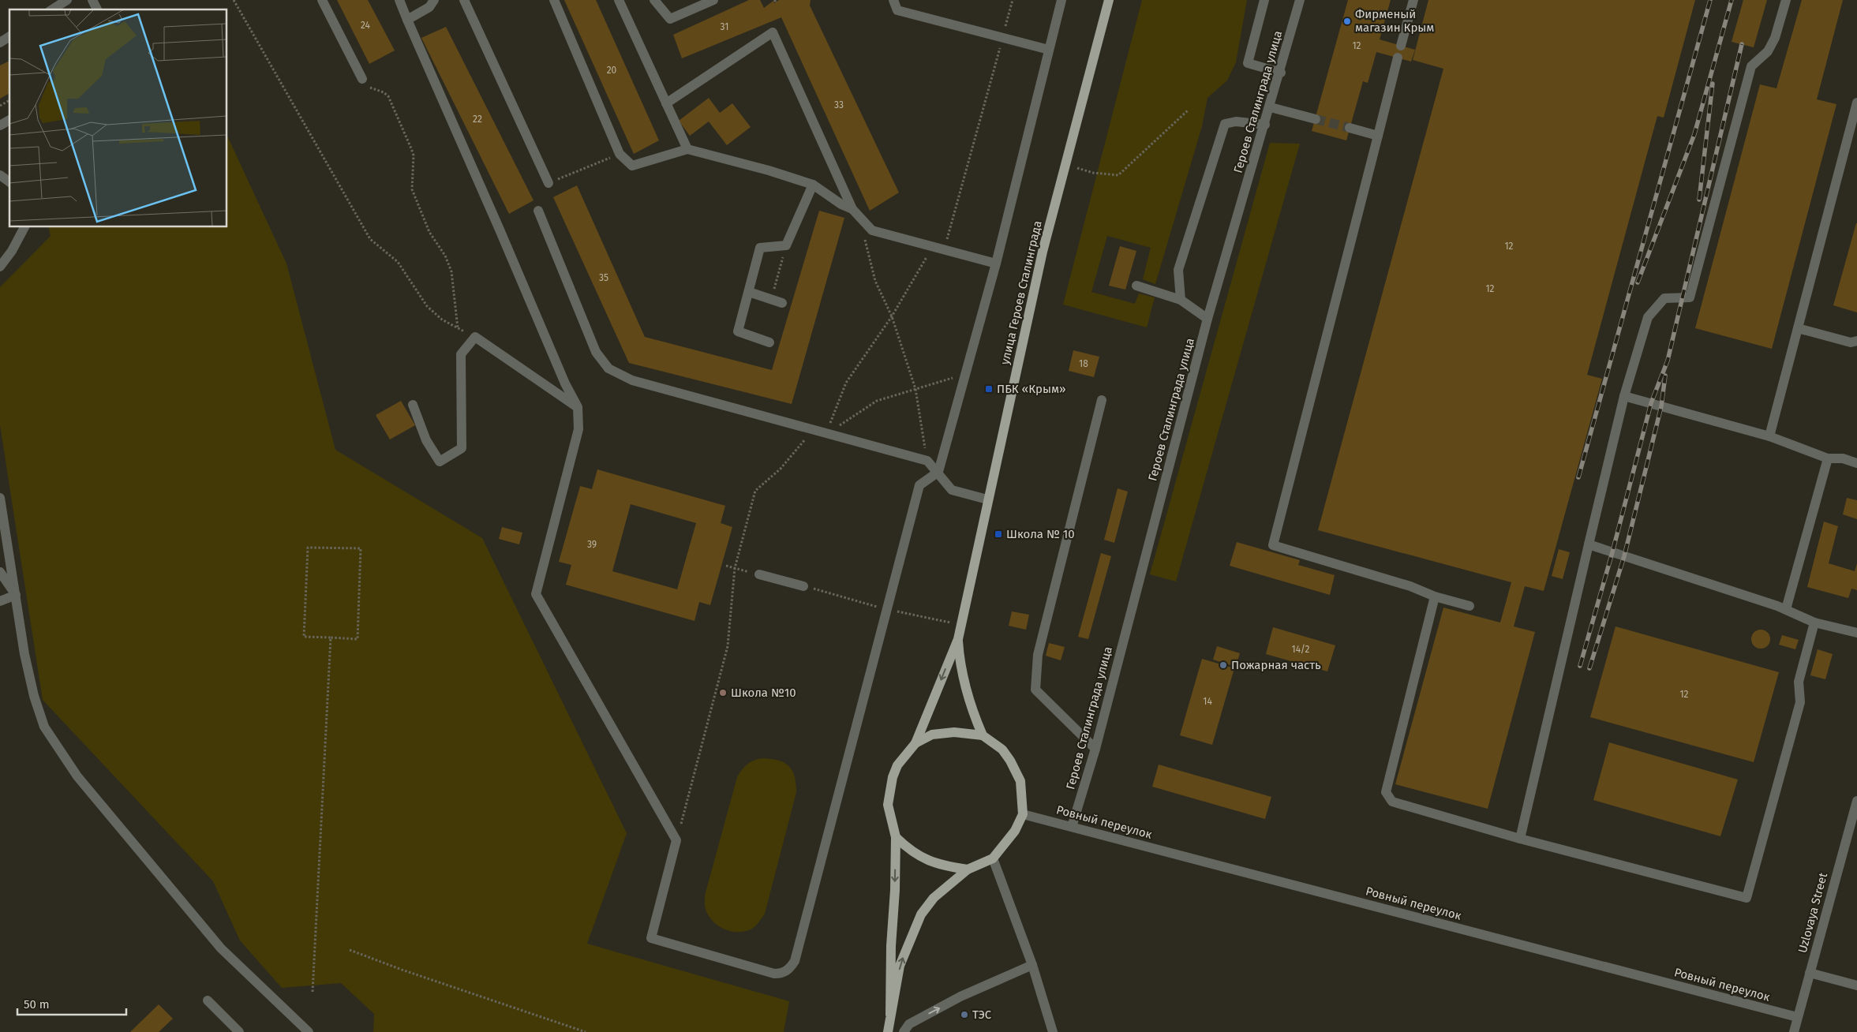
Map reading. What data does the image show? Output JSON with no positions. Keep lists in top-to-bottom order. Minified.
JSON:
{"streets":{"main road":["улица Героев Сталинграда"],"street":["Героев Сталинграда улица","Ровный переулок","Uzlovaya Street"]},"crossings":[["Героев Сталинграда улица","Ровный переулок"],["улица Героев Сталинграда","Ровный переулок"],["Ровный переулок","Uzlovaya Street"]],"places":{"other":["Фирменый магазин Крым","Пожарная часть","Школа №10","ТЭС"],"transit":["ПБК «Крым»","Школа № 10"]},"house_numbers":["24","31","12","20","33","22","12","35","12","18","39","14/2","12","14"],"scale_bar":"50 m"}
